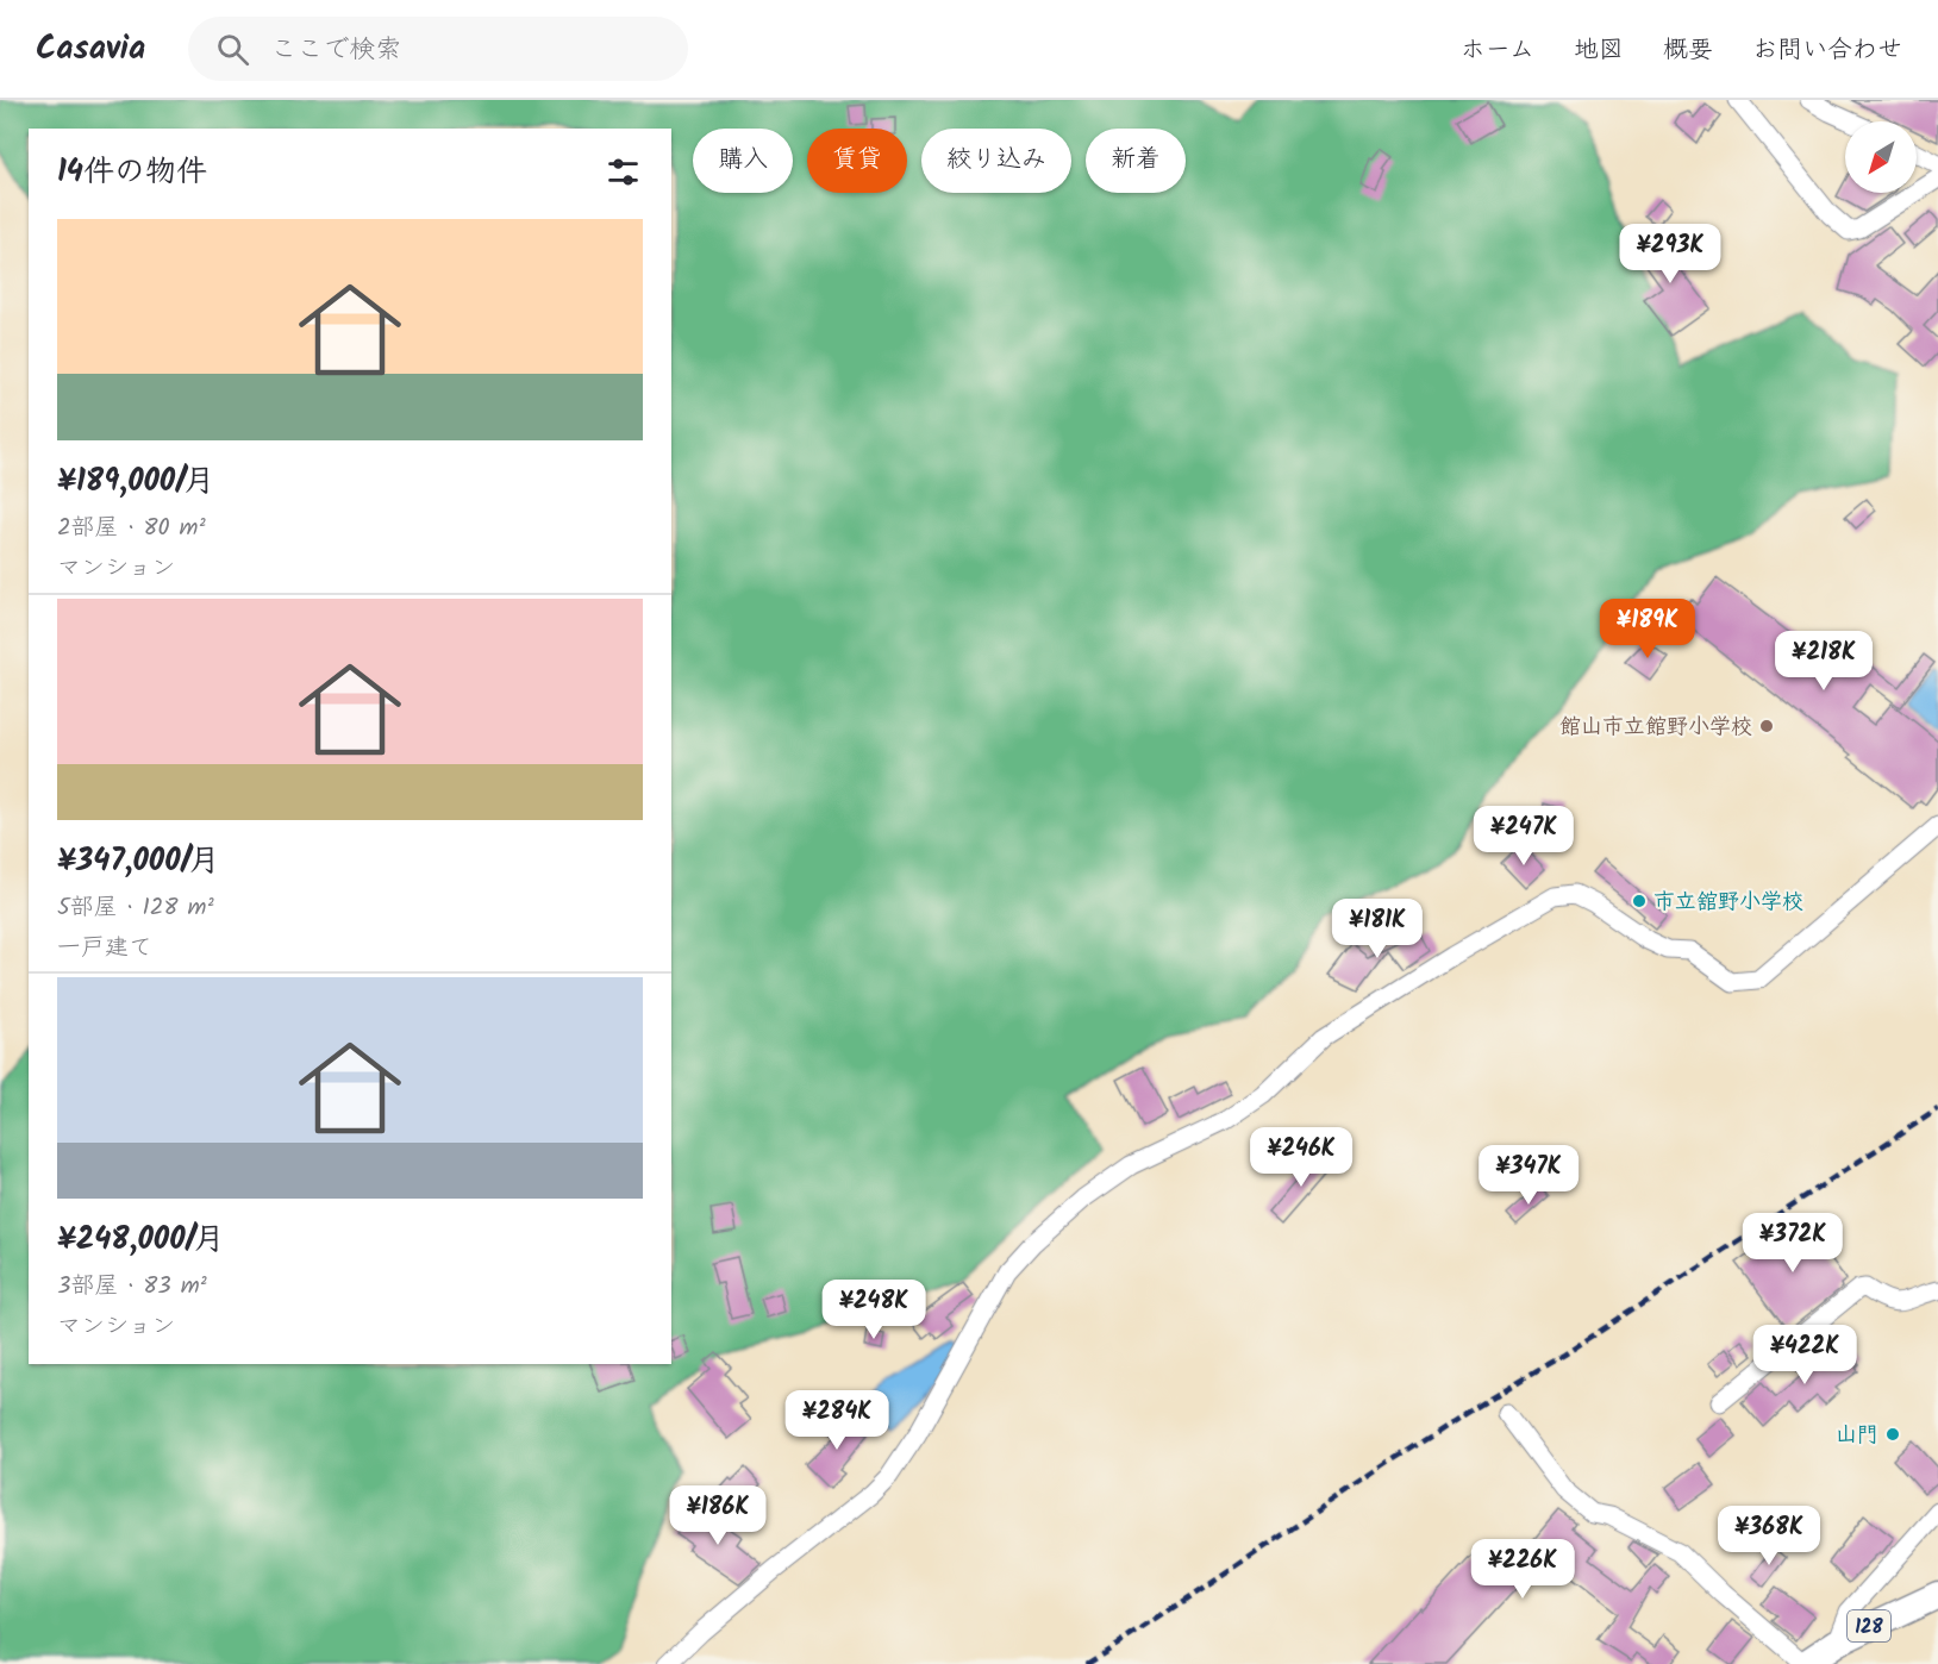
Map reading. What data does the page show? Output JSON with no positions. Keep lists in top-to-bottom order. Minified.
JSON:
{"streets":{"highway":["128"]},"places":["館山市立館野小学校","市立舘野小学校","山門"],"north":"bottom left","page":{"header":"Casavia","search":"ここで検索","nav":["ホーム","地図","概要","お問い合わせ"],"chip":["購入","賃貸","絞り込み","新着"],"heading":"14件の物件","list":[{"name":"¥189,000/月","note":"2部屋 · 80 m² · マンション"},{"name":"¥347,000/月","note":"5部屋 · 128 m² · 一戸建て"},{"name":"¥248,000/月","note":"3部屋 · 83 m² · マンション"}],"price":["¥293K","¥189K","¥218K","¥247K","¥181K","¥246K","¥347K","¥372K","¥248K","¥422K","¥284K","¥186K","¥368K","¥226K"]}}
